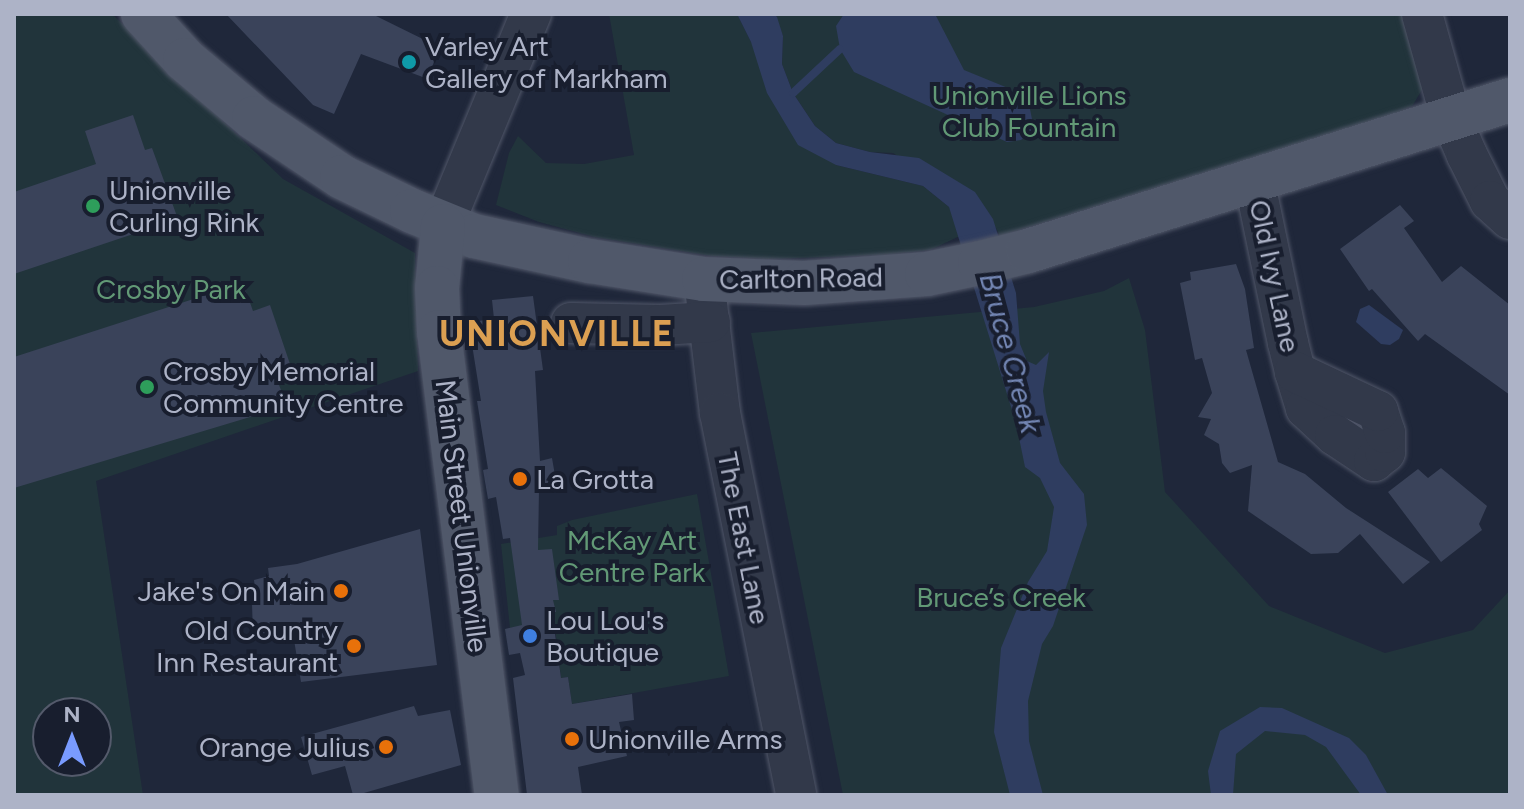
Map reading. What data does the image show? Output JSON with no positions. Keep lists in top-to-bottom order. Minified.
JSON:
{"streets":{"main road":["Carlton Road","Main Street Unionville"],"street":["Old Ivy Lane","The East Lane"]},"crossings":[["Old Ivy Lane","Carlton Road"],["Carlton Road","Main Street Unionville"],["Carlton Road","The East Lane"]],"districts":["UNIONVILLE"],"water":["Bruce Creek"],"parks":["Unionville Lions Club Fountain","Crosby Park","McKay Art Centre Park","Bruce’s Creek"],"places":["Varley Art Gallery of Markham","Unionville Curling Rink","Crosby Memorial Community Centre","La Grotta","Jake's On Main","Lou Lou's Boutique","Old Country Inn Restaurant","Unionville Arms","Orange Julius"],"north":"top"}
